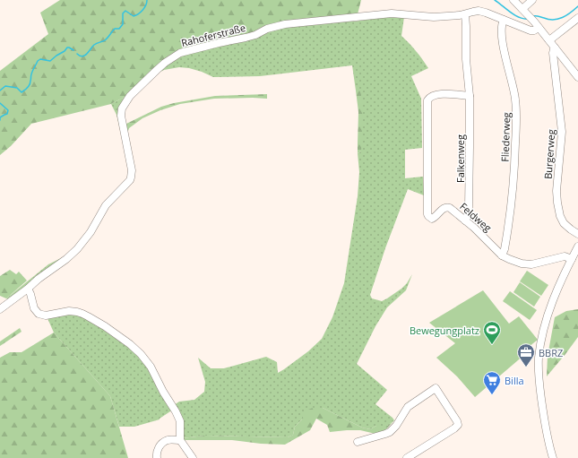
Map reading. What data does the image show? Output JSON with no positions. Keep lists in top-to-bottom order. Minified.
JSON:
{"streets":{"street":["Rahoferstraße","Fliederweg","Burgerweg","Falkenweg","Feldweg"]},"crossings":[["Rahoferstraße","Fliederweg"],["Rahoferstraße","Falkenweg"],["Fliederweg","Feldweg"],["Falkenweg","Feldweg"]],"places":{"sports":["Bewegungplatz"],"office":["BBRZ"],"supermarket":["Billa"]}}
